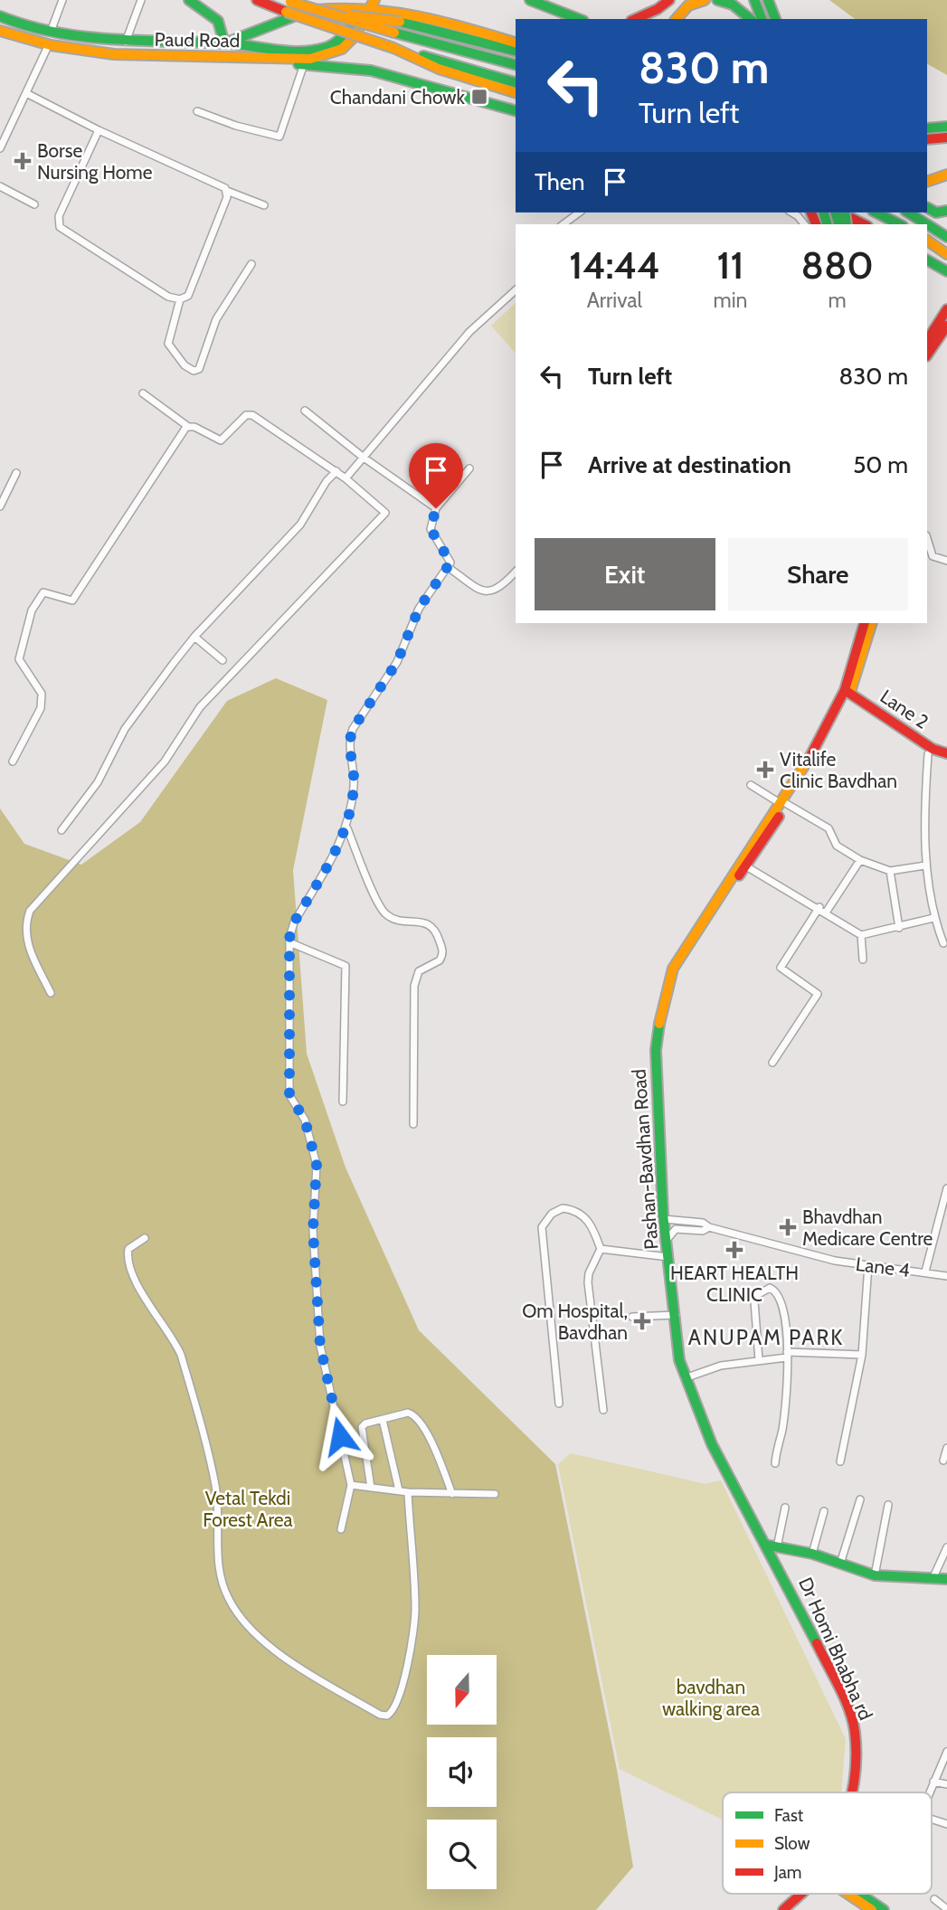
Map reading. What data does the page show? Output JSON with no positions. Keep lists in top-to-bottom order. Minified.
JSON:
{"streets":{"main road":["Paud Road","Lane 2","Pashan-Bavdhan Road","Dr Homi Bhabha rd"],"street":["Lane 4"]},"crossings":[["Lane 2","Pashan-Bavdhan Road"],["Pashan-Bavdhan Road","Lane 4"],["Pashan-Bavdhan Road","Dr Homi Bhabha rd"]],"districts":["ANUPAM PARK"],"parks":["Vetal Tekdi Forest Area","bavdhan walking area"],"places":{"transit":["Chandani Chowk"],"health":["Borse Nursing Home","Vitalife Clinic Bavdhan","Bhavdhan Medicare Centre","HEART HEALTH CLINIC","Om Hospital, Bavdhan"]},"legend":["Fast","Slow","Jam"],"north":"bottom","page":{"turn":["830 m","Turn left"],"then":"Then","eta":["14:44","Arrival","11","min","880","m"],"list":[{"name":"Turn left","value":"830 m"},{"name":"Arrive at destination","value":"50 m"}],"buttons":["Exit","Share"]}}
